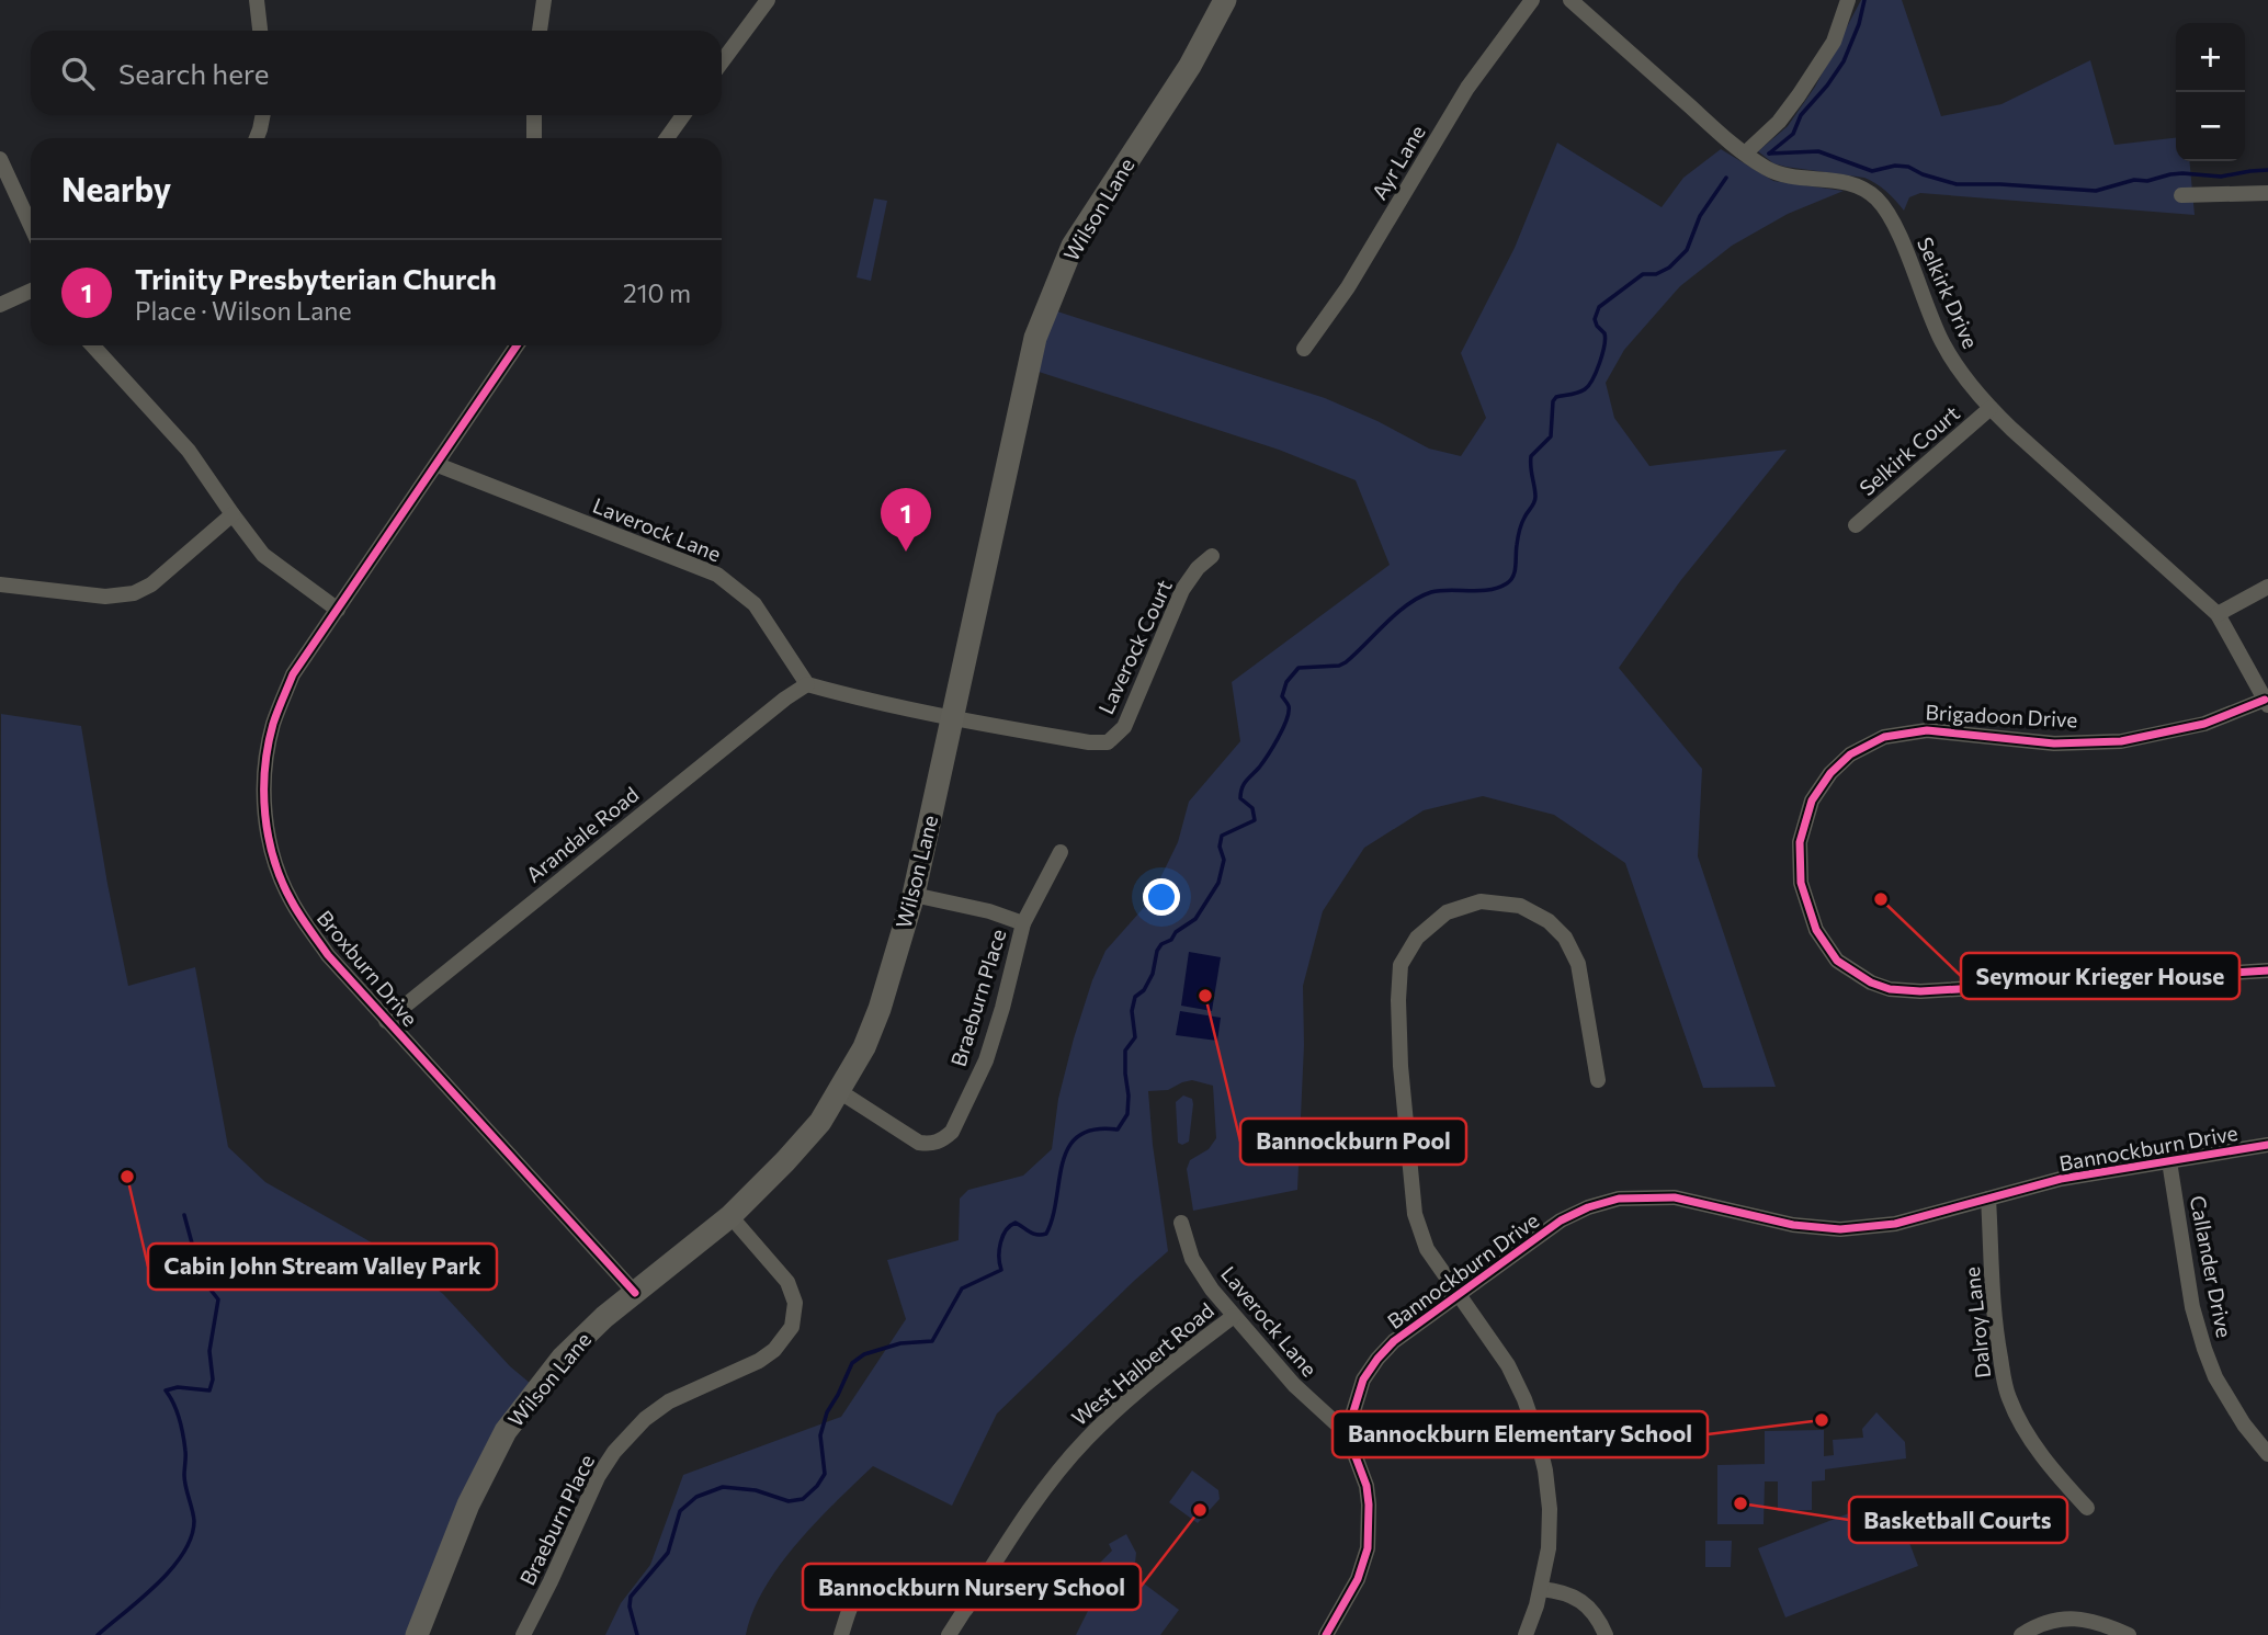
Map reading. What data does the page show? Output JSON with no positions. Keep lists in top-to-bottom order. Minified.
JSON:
{"streets":{"main road":["Wilson Lane"],"street":["Ayr Lane","Selkirk Drive","Selkirk Court","Laverock Lane","Laverock Court","Brigadoon Drive","Arandale Road","Broxburn Drive","Braeburn Place","Bannockburn Drive","Callander Drive","Dalroy Lane","West Halbert Road"]},"crossings":[["Wilson Lane","Laverock Court"],["Wilson Lane","Broxburn Drive"],["Wilson Lane","Braeburn Place"],["Selkirk Drive","Selkirk Court"],["Selkirk Drive","Brigadoon Drive"],["Laverock Lane","Arandale Road"],["Laverock Lane","Broxburn Drive"],["Laverock Lane","Bannockburn Drive"],["Laverock Lane","West Halbert Road"],["Arandale Road","Broxburn Drive"],["Bannockburn Drive","Callander Drive"],["Bannockburn Drive","Dalroy Lane"]],"places":["Seymour Krieger House","Bannockburn Pool","Cabin John Stream Valley Park","Bannockburn Elementary School","Basketball Courts","Bannockburn Nursery School"],"page":{"map_buttons":["+","−"],"search":"Search here","heading":"Nearby","list":[{"mark":"1","name":"Trinity Presbyterian Church","note":"Place · Wilson Lane","value":"210 m"}],"pins":"1"}}
